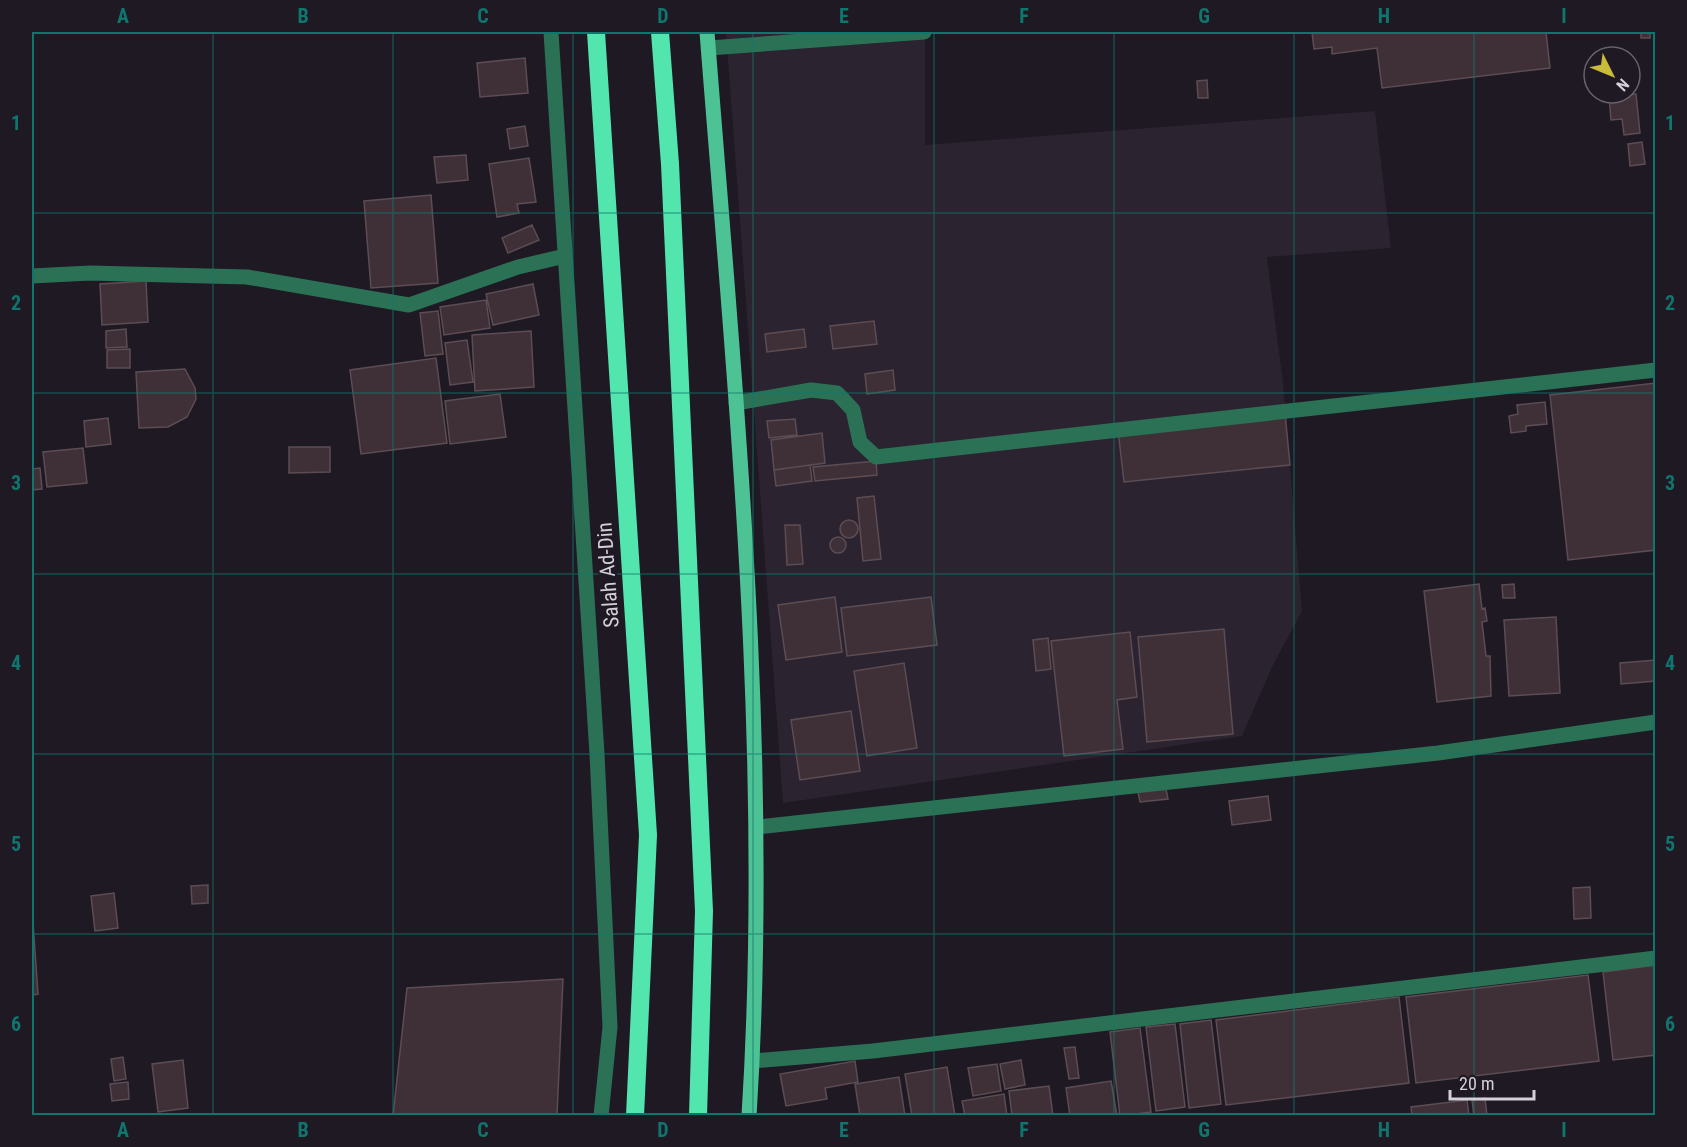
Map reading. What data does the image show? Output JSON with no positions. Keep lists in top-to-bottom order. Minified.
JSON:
{"streets":{"highway":["Salah Ad-Din"]},"scale_bar":"20 m","north":"bottom right","grid":{"columns":["A","B","C","D","E","F","G","H","I"],"rows":["1","2","3","4","5","6"]}}
